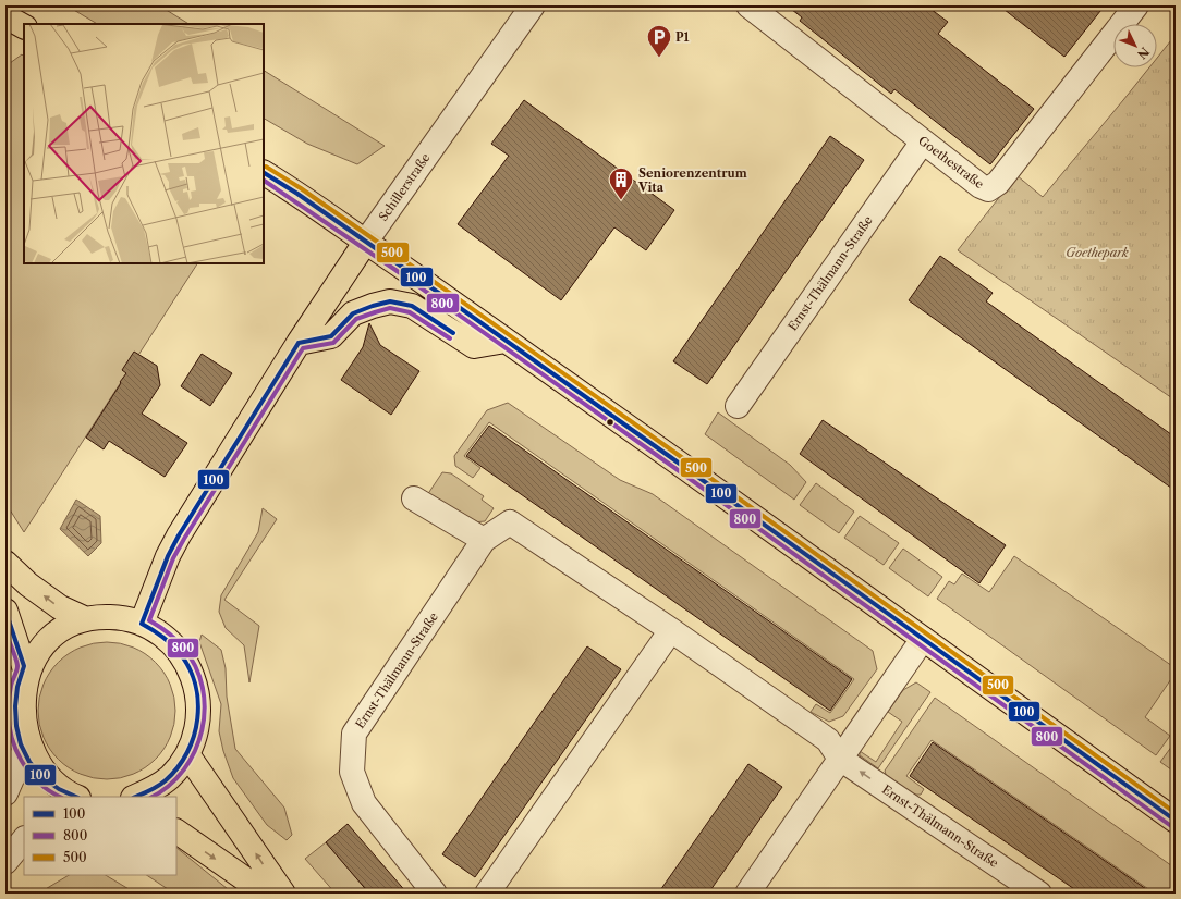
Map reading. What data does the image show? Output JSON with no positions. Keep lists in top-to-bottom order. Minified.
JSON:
{"streets":{"main road":["Schillerstraße"],"street":["Goethestraße","Ernst-Thälmann-Straße"]},"crossings":[["Goethestraße","Ernst-Thälmann-Straße"]],"parks":["Goethepark"],"places":{"parking":["P1"],"building":["Seniorenzentrum Vita"]},"lines":["transit line 500","transit line 100","transit line 800"],"legend":["100","800","500"],"north":"bottom right"}
